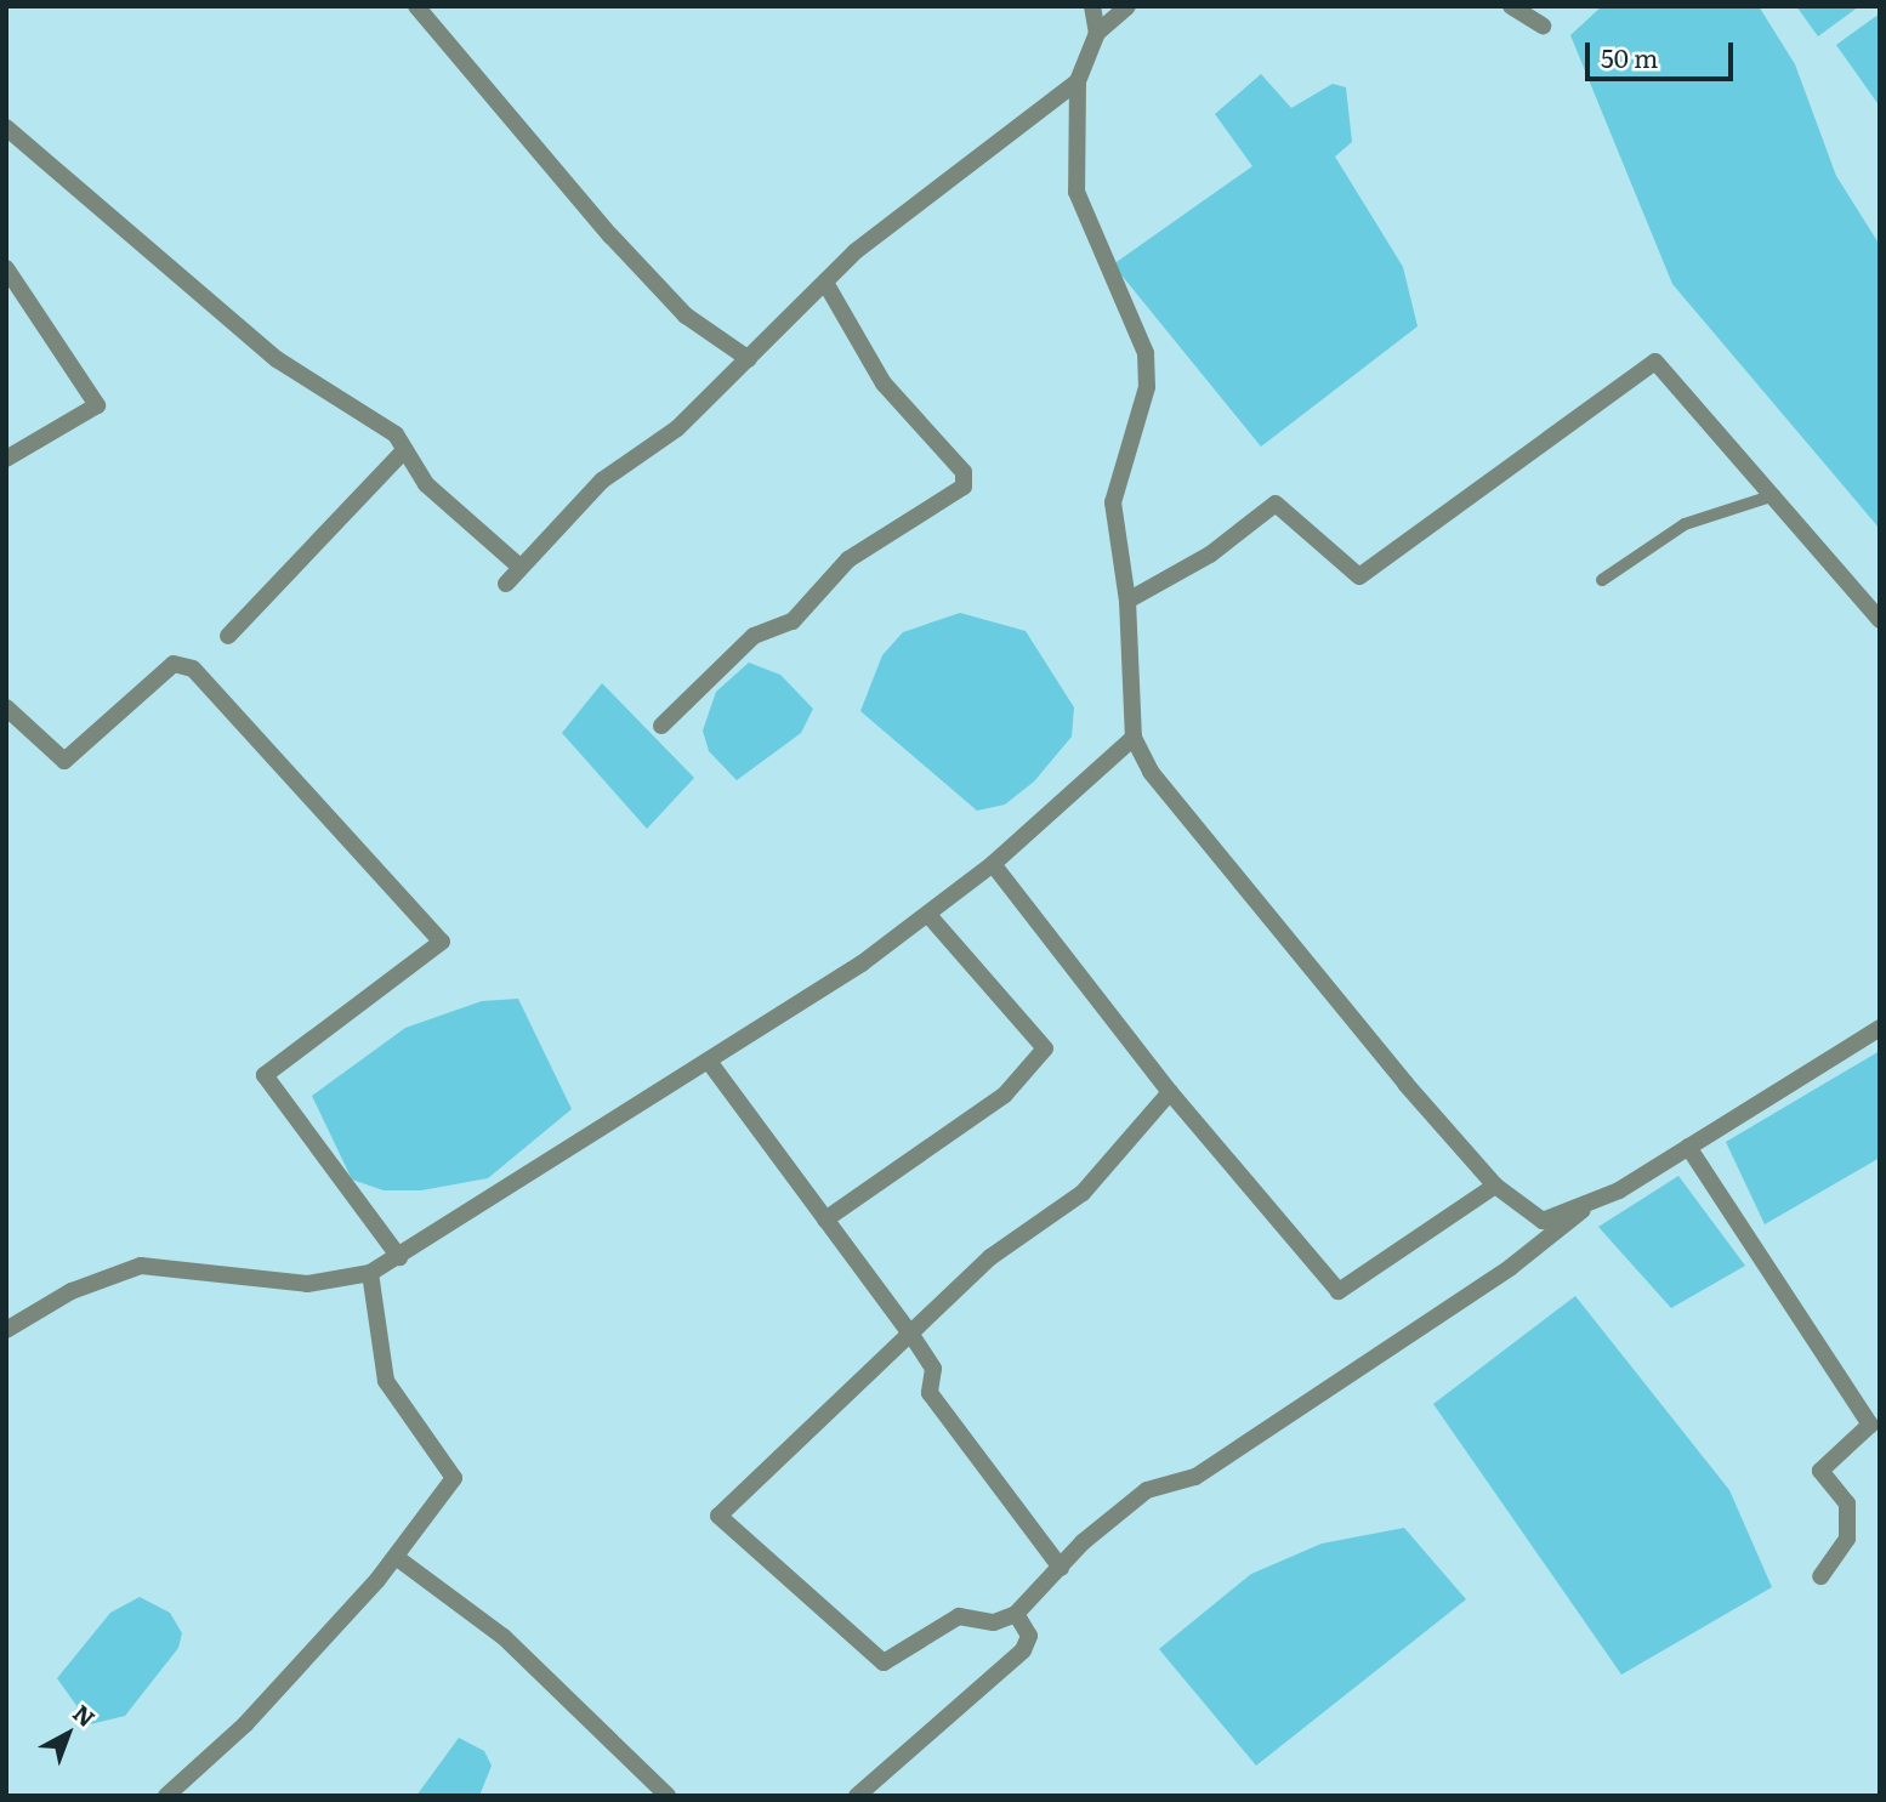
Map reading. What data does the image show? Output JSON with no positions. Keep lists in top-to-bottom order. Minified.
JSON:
{"scale_bar":"50 m","north":"top right"}
